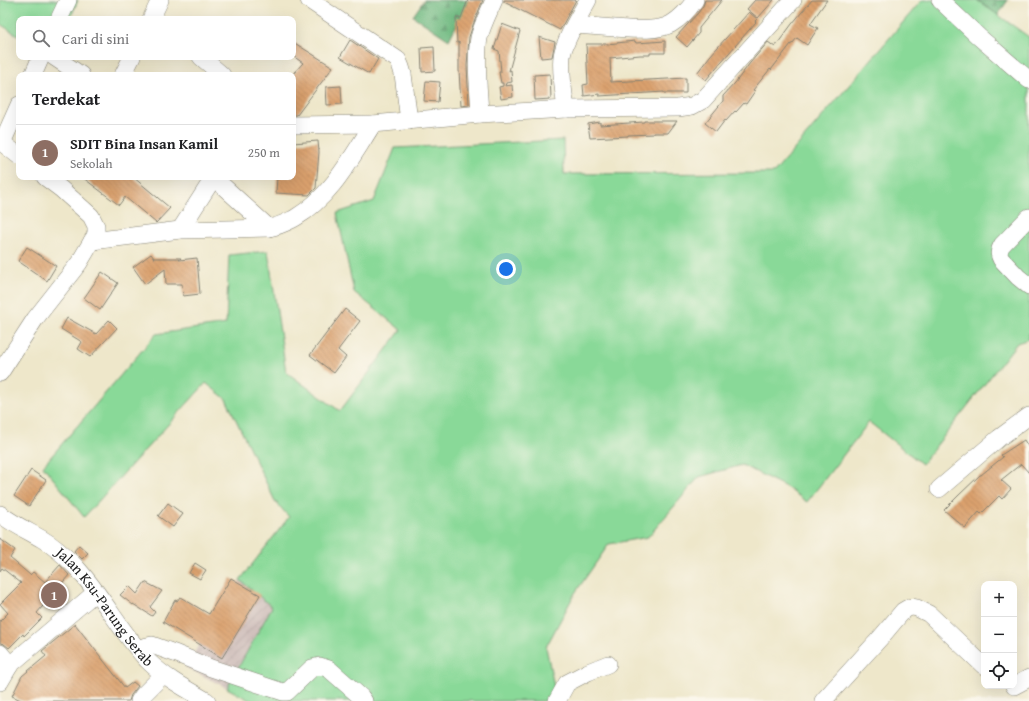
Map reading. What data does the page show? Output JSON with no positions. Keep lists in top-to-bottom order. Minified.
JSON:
{"streets":{"street":["Jalan Ksu-Parung Serab"]},"page":{"search":"Cari di sini","heading":"Terdekat","list":[{"mark":"1","name":"SDIT Bina Insan Kamil","note":"Sekolah","value":"250 m"}],"pins":"1","map_buttons":["+","−"]}}
